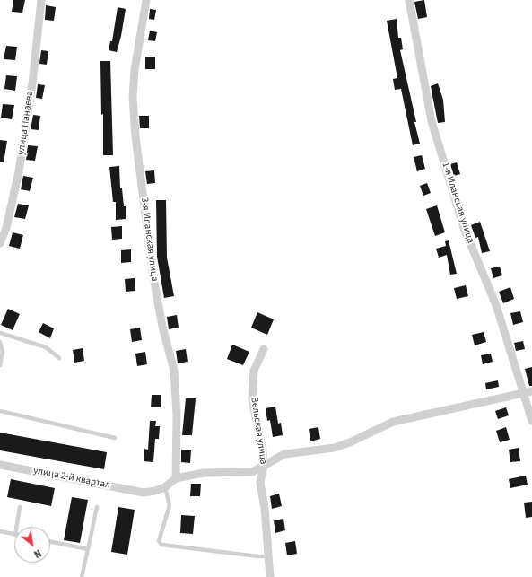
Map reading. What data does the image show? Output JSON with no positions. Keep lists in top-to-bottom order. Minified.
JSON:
{"streets":{"street":["улица Панаева","1-я Иланская улица","3-я Иланская улица","Вельская улица","улица 2-й квартал"]},"north":"bottom right"}
